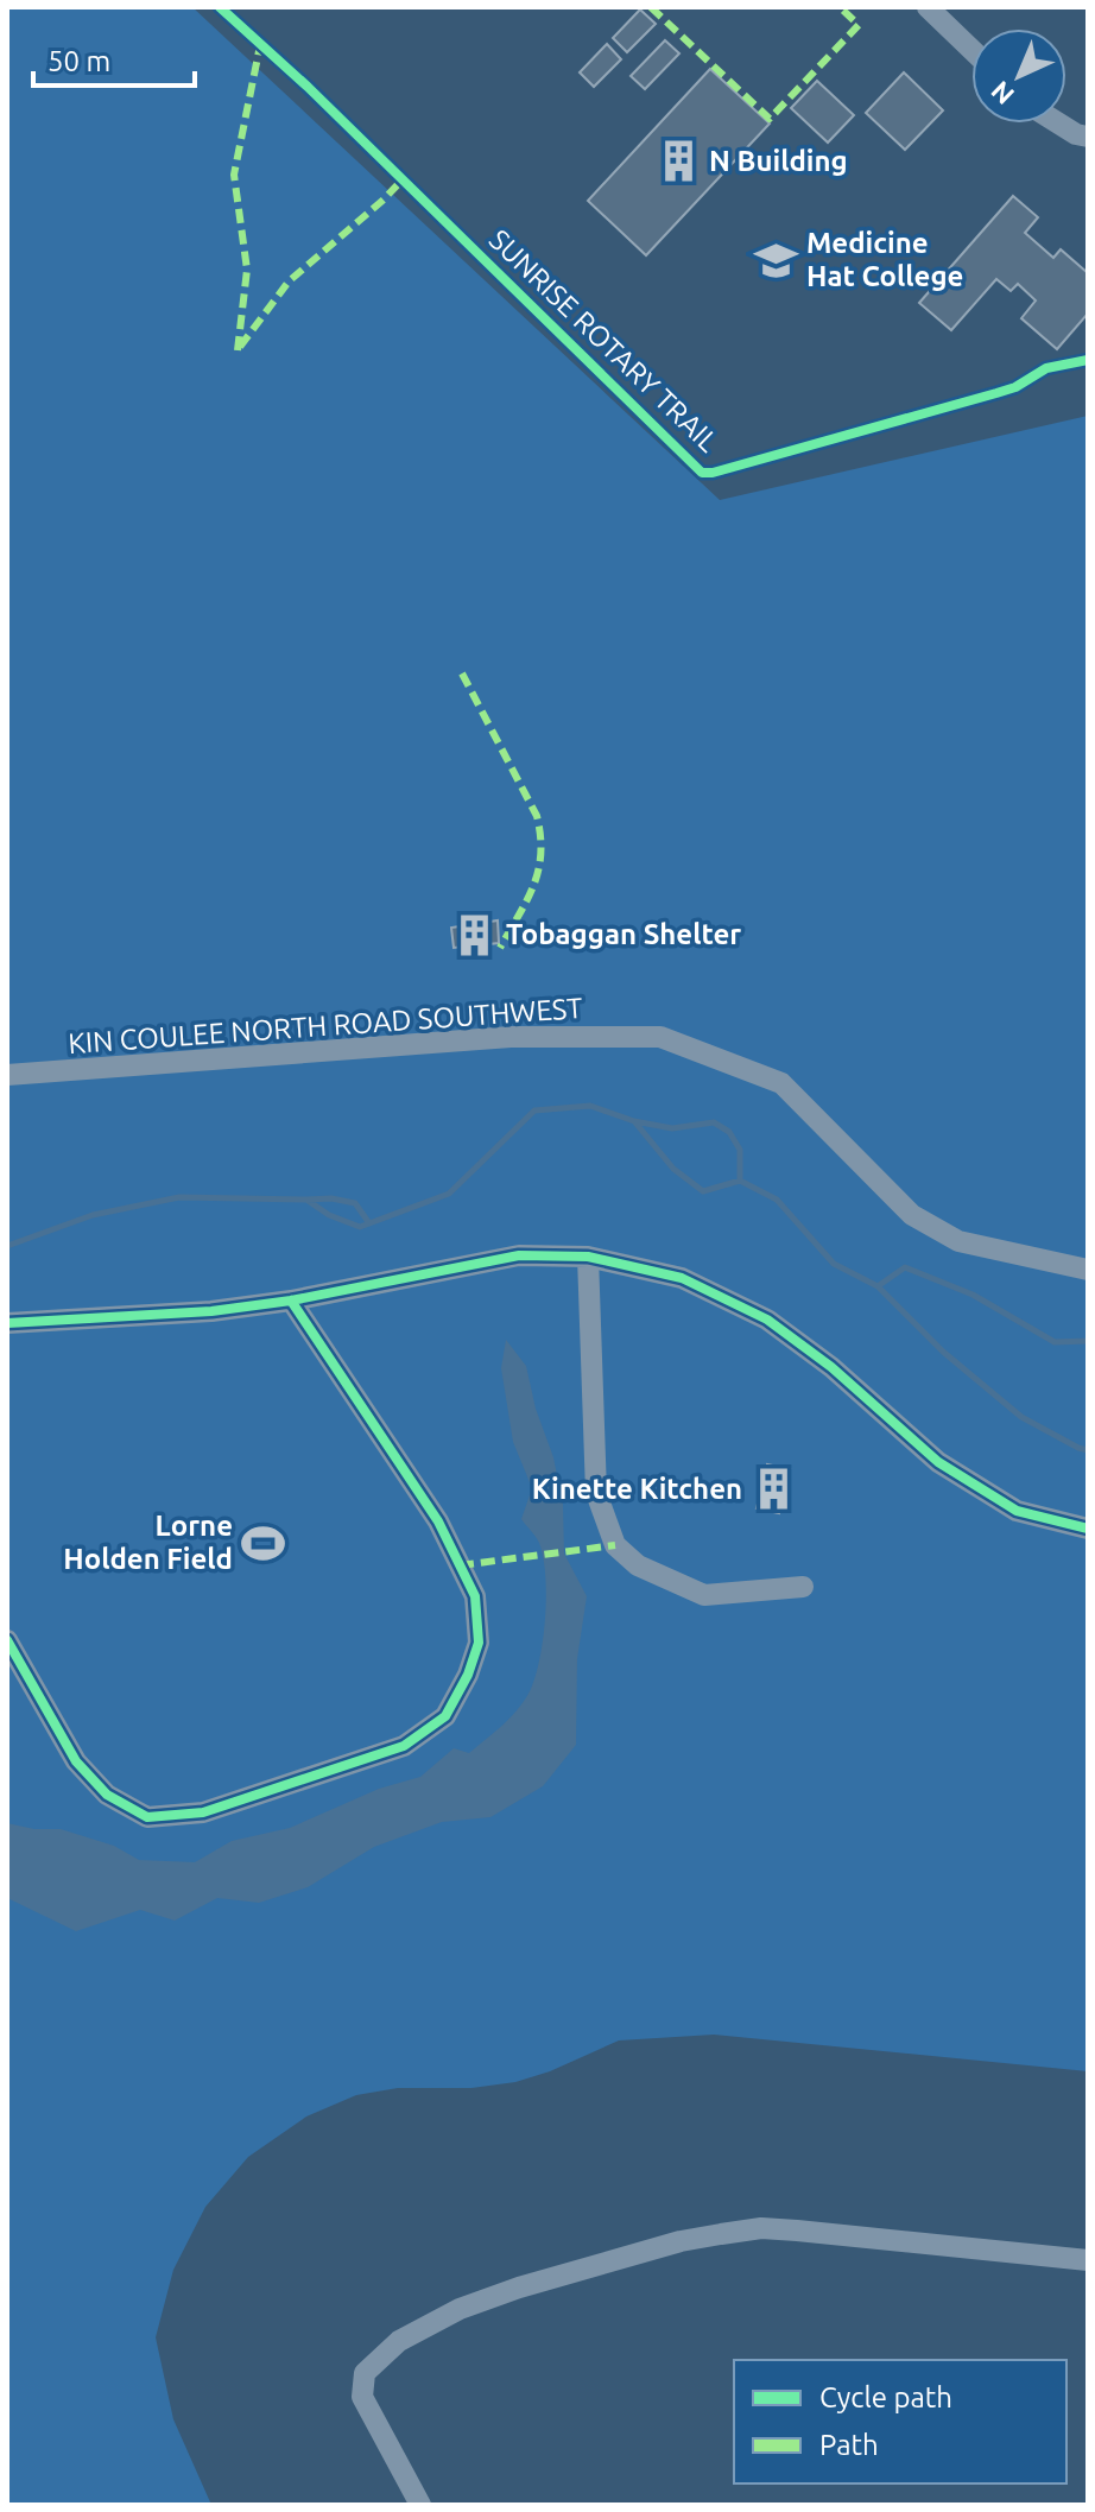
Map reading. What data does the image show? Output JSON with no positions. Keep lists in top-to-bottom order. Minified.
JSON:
{"streets":{"street":["KIN COULEE NORTH ROAD SOUTHWEST"],"cycle path":["SUNRISE ROTARY TRAIL"]},"places":{"building":["N Building","Tobaggan Shelter","Kinette Kitchen"],"school or university":["Medicine Hat College"],"sports":["Lorne Holden Field"]},"legend":["Cycle path","Path"],"scale_bar":"50 m","north":"bottom left"}
